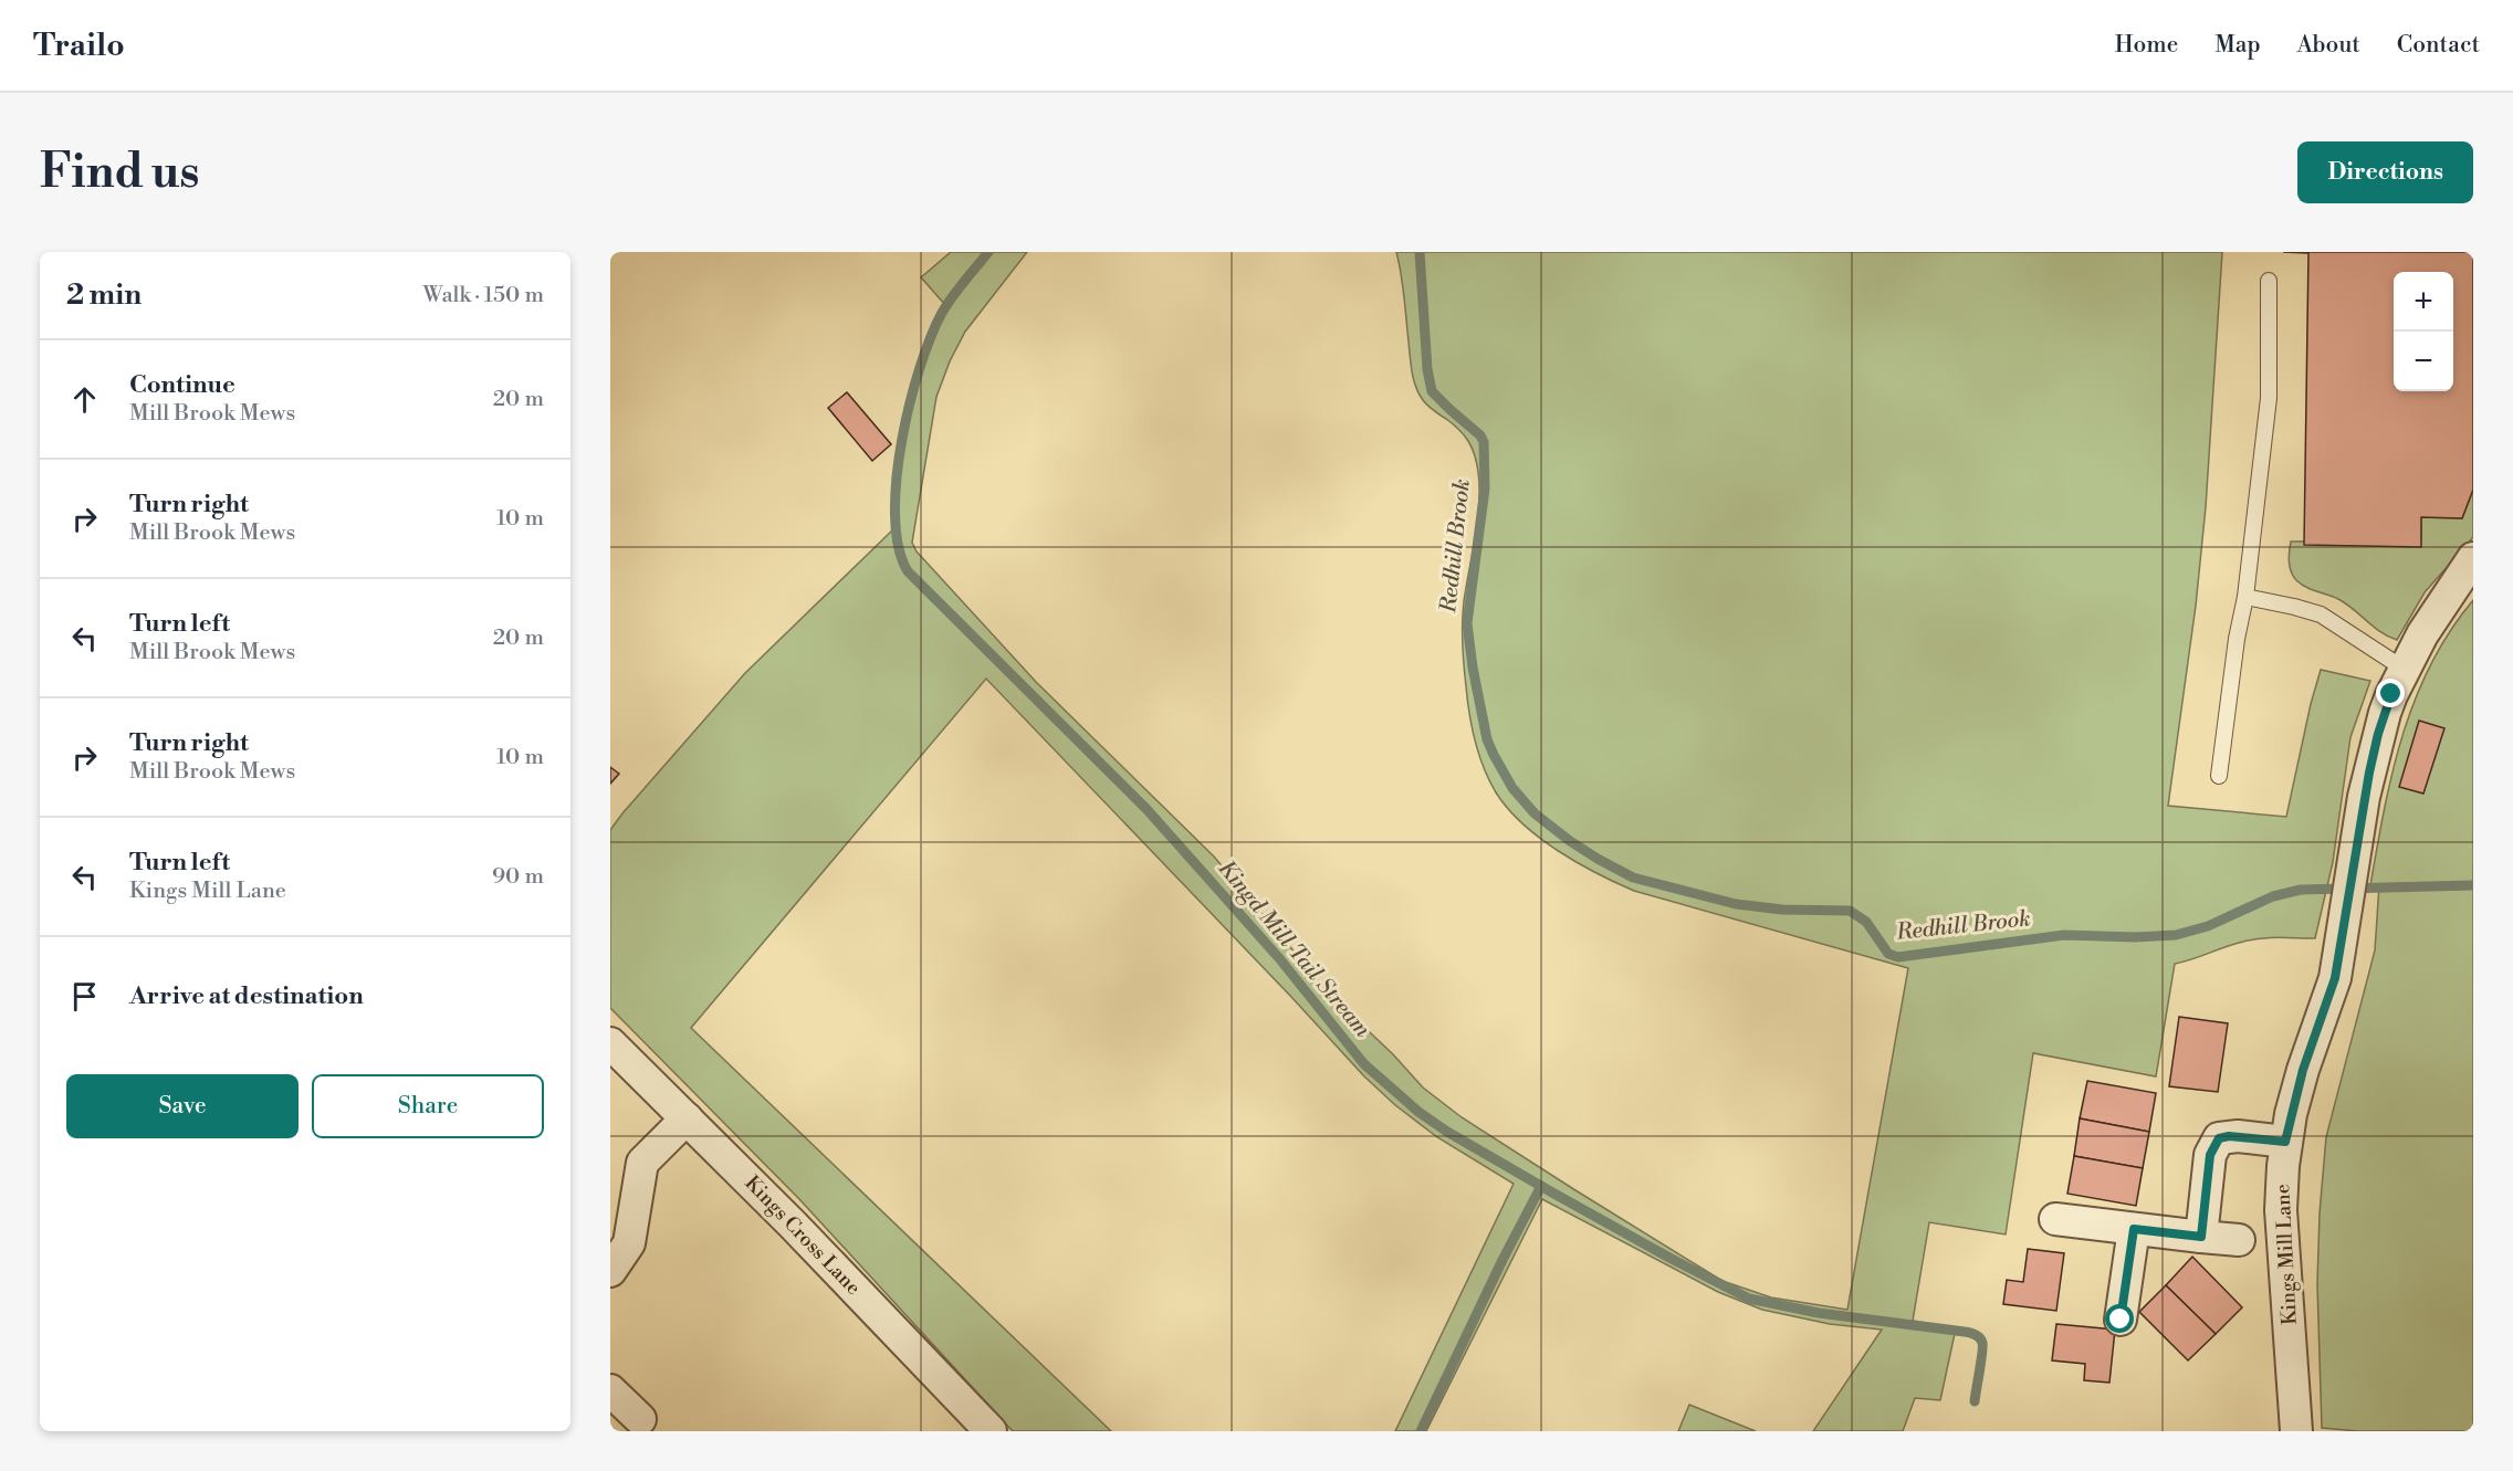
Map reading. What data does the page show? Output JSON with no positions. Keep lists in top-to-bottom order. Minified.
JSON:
{"streets":{"street":["Kings Cross Lane","Kings Mill Lane"]},"water":["Redhill Brook","Kingd Mill Tail Stream"],"page":{"header":"Trailo","nav":["Home","Map","About","Contact"],"buttons":["Directions",["Save","Share"]],"title":"Find us","heading":["2 min","Walk · 150 m"],"map_buttons":["+","−"],"list":[["Continue","Mill Brook Mews","20 m"],["Turn right","Mill Brook Mews","10 m"],["Turn left","Mill Brook Mews","20 m"],["Turn right","Mill Brook Mews","10 m"],["Turn left","Kings Mill Lane","90 m"],"Arrive at destination"]}}
